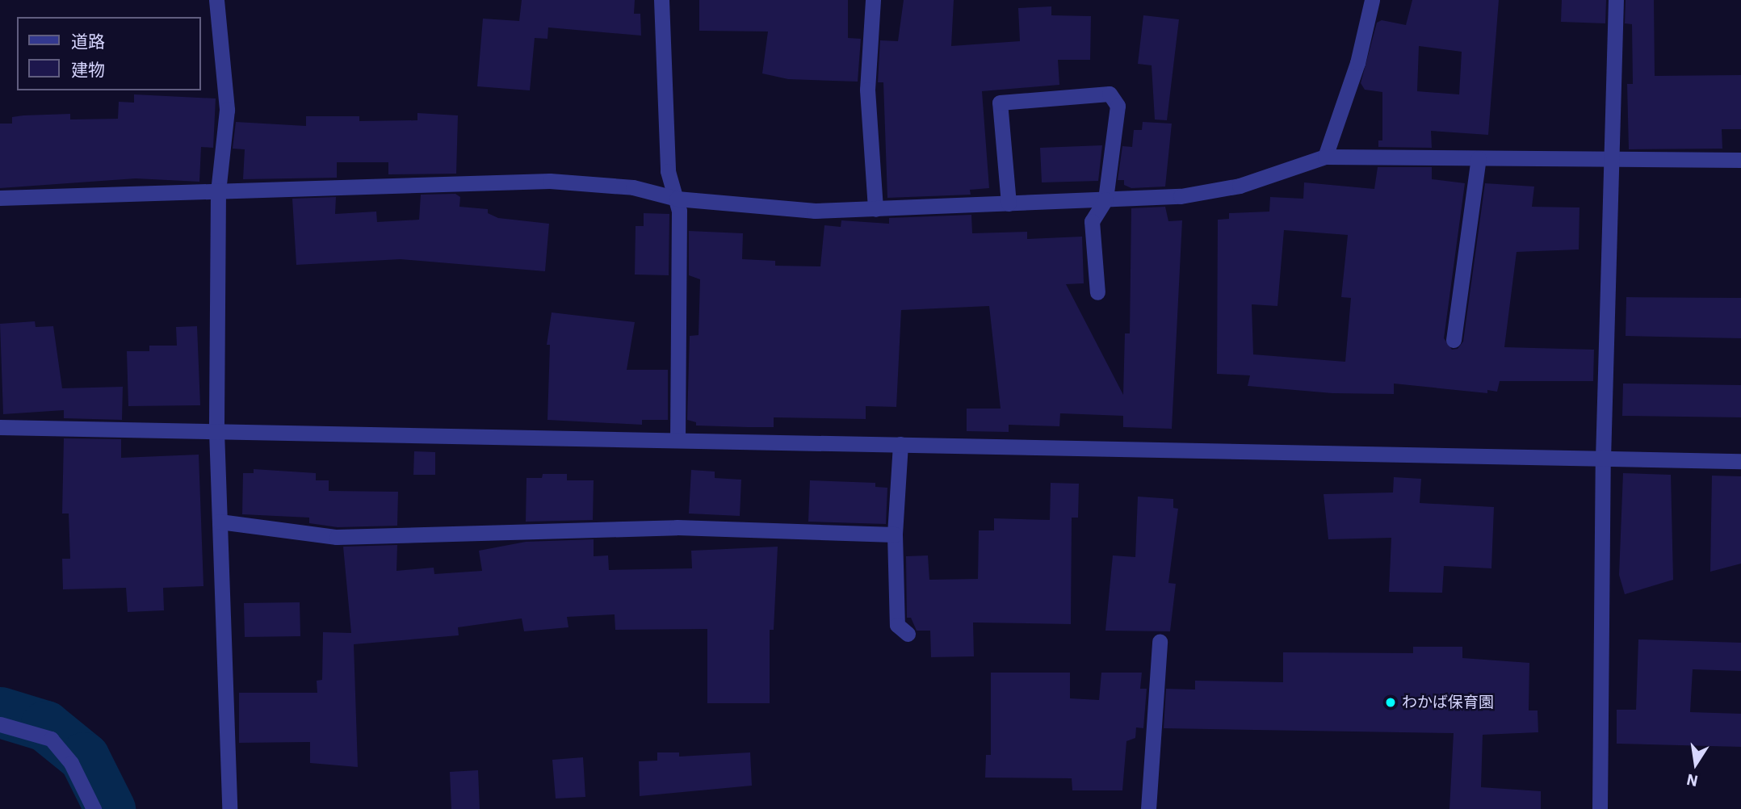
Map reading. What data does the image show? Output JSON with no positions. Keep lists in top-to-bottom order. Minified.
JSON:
{"places":["わかば保育園"],"legend":["道路","建物"],"north":"bottom"}
